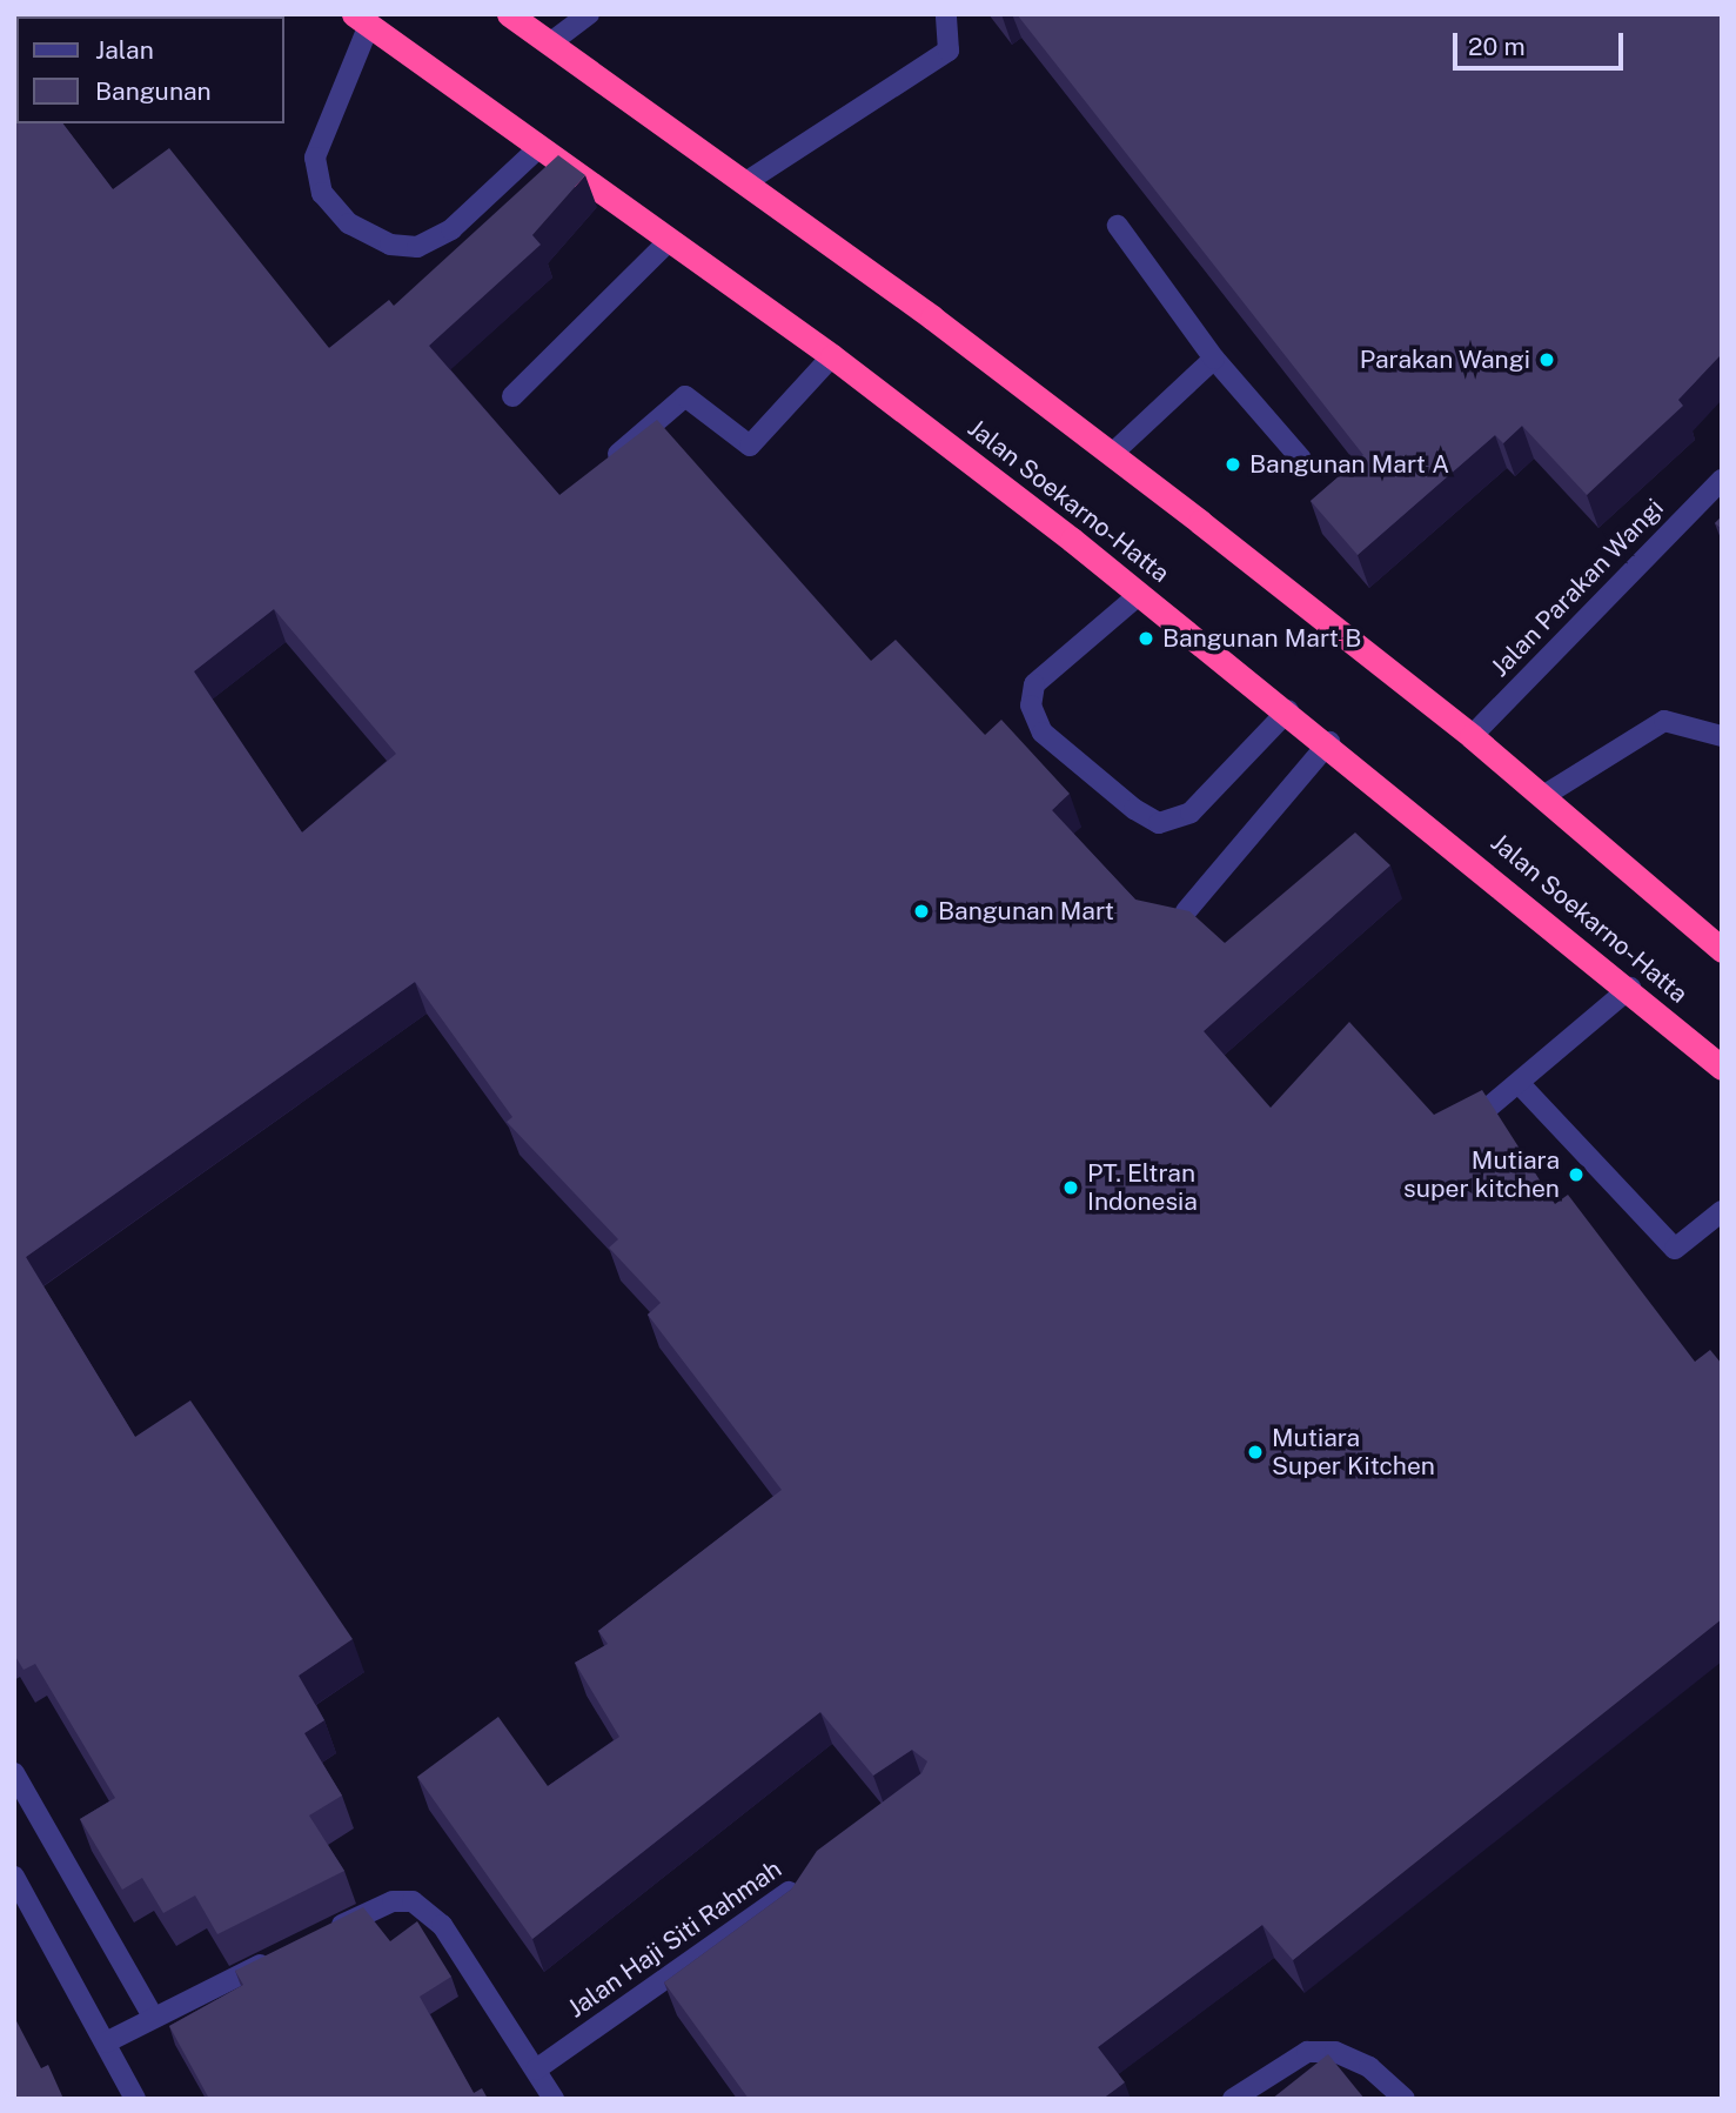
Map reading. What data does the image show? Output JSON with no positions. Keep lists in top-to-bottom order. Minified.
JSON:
{"streets":{"highway":["Jalan Soekarno-Hatta"],"street":["Jalan Parakan Wangi","Jalan Haji Siti Rahmah"]},"places":["Parakan Wangi","Bangunan Mart A","Bangunan Mart B","Bangunan Mart","Mutiara super kitchen","PT. Eltran Indonesia","Mutiara Super Kitchen"],"legend":["Jalan","Bangunan"],"scale_bar":"20 m"}
